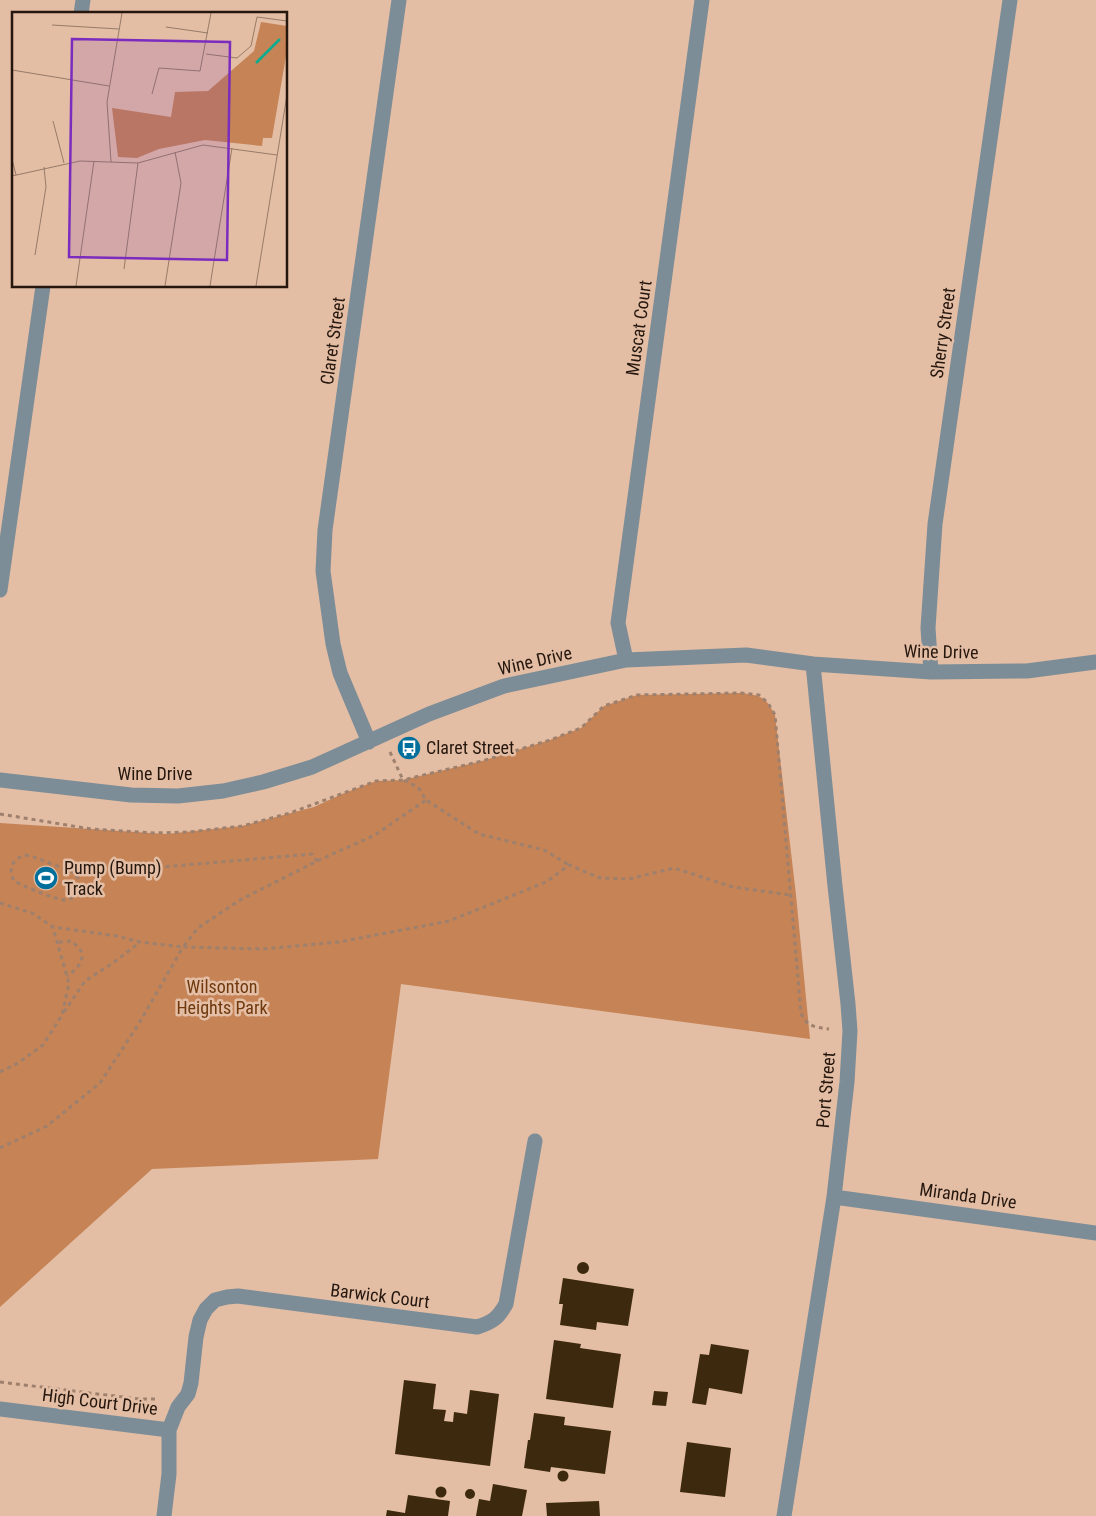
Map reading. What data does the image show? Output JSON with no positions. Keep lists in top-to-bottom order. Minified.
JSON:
{"streets":{"street":["Muscat Court","Sherry Street","Claret Street","Wine Drive","Port Street","Miranda Drive","Barwick Court","High Court Drive"]},"crossings":[["Muscat Court","Wine Drive"],["Sherry Street","Wine Drive"],["Claret Street","Wine Drive"],["Wine Drive","Port Street"],["Port Street","Miranda Drive"],["Barwick Court","High Court Drive"]],"parks":["Wilsonton Heights Park"],"places":{"bus stop":["Claret Street"],"sports":["Pump (Bump) Track"]}}
